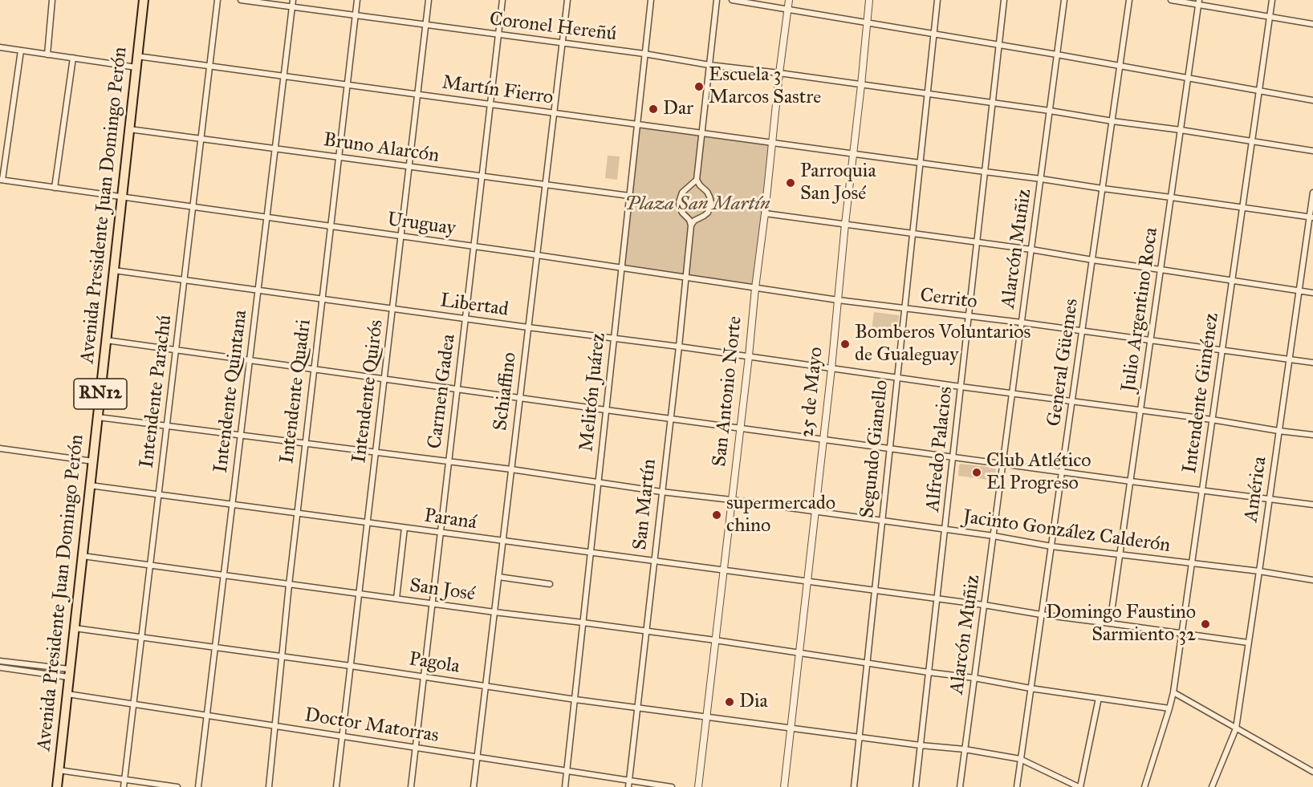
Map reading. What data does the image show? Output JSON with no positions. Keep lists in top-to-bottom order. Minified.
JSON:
{"streets":{"highway":["Avenida Presidente Juan Domingo Perón","RN12"],"street":["Coronel Hereñú","Martín Fierro","Bruno Alarcón","Uruguay","Alarcón Muñiz","Cerrito","Libertad","Julio Argentino Roca","General Güemes","Intendente Parachú","Intendente Quintana","Intendente Quadri","Intendente Quirós","Carmen Gadea","Schiaffino","San Antonio Norte","Melitón Juárez","25 de Mayo","Intendente Giménez","Segundo Gianello","Alfredo Palacios","América","San Martín","Paraná","Jacinto González Calderón","San José","Pagola","Doctor Matorras"]},"crossings":[["Coronel Hereñú","Alarcón Muñiz"],["Coronel Hereñú","Julio Argentino Roca"],["Coronel Hereñú","General Güemes"],["Coronel Hereñú","Intendente Quintana"],["Coronel Hereñú","Intendente Quadri"],["Coronel Hereñú","Intendente Quirós"],["Coronel Hereñú","Carmen Gadea"],["Coronel Hereñú","Schiaffino"],["Coronel Hereñú","San Antonio Norte"],["Coronel Hereñú","Melitón Juárez"],["Coronel Hereñú","25 de Mayo"],["Coronel Hereñú","Intendente Giménez"],["Coronel Hereñú","Segundo Gianello"],["Coronel Hereñú","Alfredo Palacios"],["Martín Fierro","Avenida Presidente Juan Domingo Perón"],["Martín Fierro","Alarcón Muñiz"],["Martín Fierro","Julio Argentino Roca"],["Martín Fierro","General Güemes"],["Martín Fierro","Intendente Parachú"],["Martín Fierro","Intendente Quintana"],["Martín Fierro","Intendente Quadri"],["Martín Fierro","Intendente Quirós"],["Martín Fierro","Carmen Gadea"],["Martín Fierro","Schiaffino"],["Martín Fierro","San Antonio Norte"],["Martín Fierro","Melitón Juárez"],["Martín Fierro","25 de Mayo"],["Martín Fierro","Intendente Giménez"],["Martín Fierro","Segundo Gianello"],["Martín Fierro","Alfredo Palacios"],["Martín Fierro","América"],["Bruno Alarcón","Avenida Presidente Juan Domingo Perón"],["Bruno Alarcón","Intendente Parachú"],["Bruno Alarcón","Intendente Quintana"],["Bruno Alarcón","Intendente Quadri"],["Bruno Alarcón","Intendente Quirós"],["Bruno Alarcón","Carmen Gadea"],["Bruno Alarcón","Schiaffino"],["Bruno Alarcón","Melitón Juárez"],["Avenida Presidente Juan Domingo Perón","Uruguay"],["Avenida Presidente Juan Domingo Perón","Libertad"],["Avenida Presidente Juan Domingo Perón","Paraná"],["Avenida Presidente Juan Domingo Perón","Jacinto González Calderón"],["Avenida Presidente Juan Domingo Perón","San José"],["Avenida Presidente Juan Domingo Perón","Pagola"],["Avenida Presidente Juan Domingo Perón","Doctor Matorras"],["Uruguay","Cerrito"],["Uruguay","Intendente Parachú"],["Uruguay","Intendente Quintana"],["Uruguay","Intendente Quadri"],["Uruguay","Intendente Quirós"],["Uruguay","Carmen Gadea"],["Uruguay","Schiaffino"],["Uruguay","San Antonio Norte"],["Uruguay","Melitón Juárez"],["Uruguay","25 de Mayo"],["Uruguay","San Martín"],["Alarcón Muñiz","Cerrito"],["Alarcón Muñiz","Libertad"],["Alarcón Muñiz","Paraná"],["Alarcón Muñiz","Jacinto González Calderón"],["Alarcón Muñiz","San José"],["Alarcón Muñiz","Pagola"],["Cerrito","Julio Argentino Roca"],["Cerrito","General Güemes"],["Cerrito","25 de Mayo"],["Cerrito","Intendente Giménez"],["Cerrito","Segundo Gianello"],["Cerrito","Alfredo Palacios"],["Cerrito","América"],["Libertad","Julio Argentino Roca"],["Libertad","General Güemes"],["Libertad","Intendente Parachú"],["Libertad","Intendente Quintana"],["Libertad","Intendente Quadri"],["Libertad","Intendente Quirós"],["Libertad","Carmen Gadea"],["Libertad","Schiaffino"],["Libertad","San Antonio Norte"],["Libertad","Melitón Juárez"],["Libertad","25 de Mayo"],["Libertad","Intendente Giménez"],["Libertad","Segundo Gianello"],["Libertad","Alfredo Palacios"],["Libertad","América"],["Libertad","San Martín"],["Julio Argentino Roca","Paraná"],["Julio Argentino Roca","Jacinto González Calderón"],["General Güemes","Paraná"],["General Güemes","Jacinto González Calderón"],["General Güemes","San José"],["General Güemes","Pagola"],["Intendente Parachú","Paraná"],["Intendente Parachú","Jacinto González Calderón"],["Intendente Parachú","San José"],["Intendente Parachú","Pagola"],["Intendente Parachú","Doctor Matorras"],["Intendente Quintana","Paraná"],["Intendente Quintana","Jacinto González Calderón"],["Intendente Quintana","San José"],["Intendente Quintana","Pagola"],["Intendente Quintana","Doctor Matorras"],["Intendente Quadri","Paraná"],["Intendente Quadri","Jacinto González Calderón"],["Intendente Quadri","San José"],["Intendente Quadri","Pagola"],["Intendente Quadri","Doctor Matorras"],["Intendente Quirós","Paraná"],["Intendente Quirós","Jacinto González Calderón"],["Intendente Quirós","San José"],["Intendente Quirós","Pagola"],["Intendente Quirós","Doctor Matorras"],["Carmen Gadea","Paraná"],["Carmen Gadea","Jacinto González Calderón"],["Carmen Gadea","San José"],["Carmen Gadea","Pagola"],["Carmen Gadea","Doctor Matorras"],["Schiaffino","Paraná"],["Schiaffino","Jacinto González Calderón"],["Schiaffino","San José"],["Schiaffino","Pagola"],["Schiaffino","Doctor Matorras"],["San Antonio Norte","Paraná"],["San Antonio Norte","Jacinto González Calderón"],["San Antonio Norte","San José"],["San Antonio Norte","Pagola"],["Melitón Juárez","Paraná"],["Melitón Juárez","Jacinto González Calderón"],["Melitón Juárez","San José"],["Melitón Juárez","Pagola"],["Melitón Juárez","Doctor Matorras"],["25 de Mayo","Paraná"],["25 de Mayo","Jacinto González Calderón"],["25 de Mayo","San José"],["25 de Mayo","Pagola"],["Intendente Giménez","Paraná"],["Intendente Giménez","Jacinto González Calderón"],["Intendente Giménez","San José"],["Segundo Gianello","Paraná"],["Segundo Gianello","Jacinto González Calderón"],["Segundo Gianello","San José"],["Segundo Gianello","Pagola"],["Alfredo Palacios","Paraná"],["Alfredo Palacios","Jacinto González Calderón"],["Alfredo Palacios","San José"],["Alfredo Palacios","Pagola"],["América","Paraná"],["América","Jacinto González Calderón"],["San Martín","Paraná"],["San Martín","Jacinto González Calderón"],["San Martín","San José"],["San Martín","Pagola"],["San Martín","Doctor Matorras"]],"parks":["Plaza San Martín"],"places":["Escuela 3 Marcos Sastre","Dar","Parroquia San José","Bomberos Voluntarios de Gualeguay","Club Atlético El Progreso","supermercado chino","Domingo Faustino Sarmiento 32","Dia"]}
